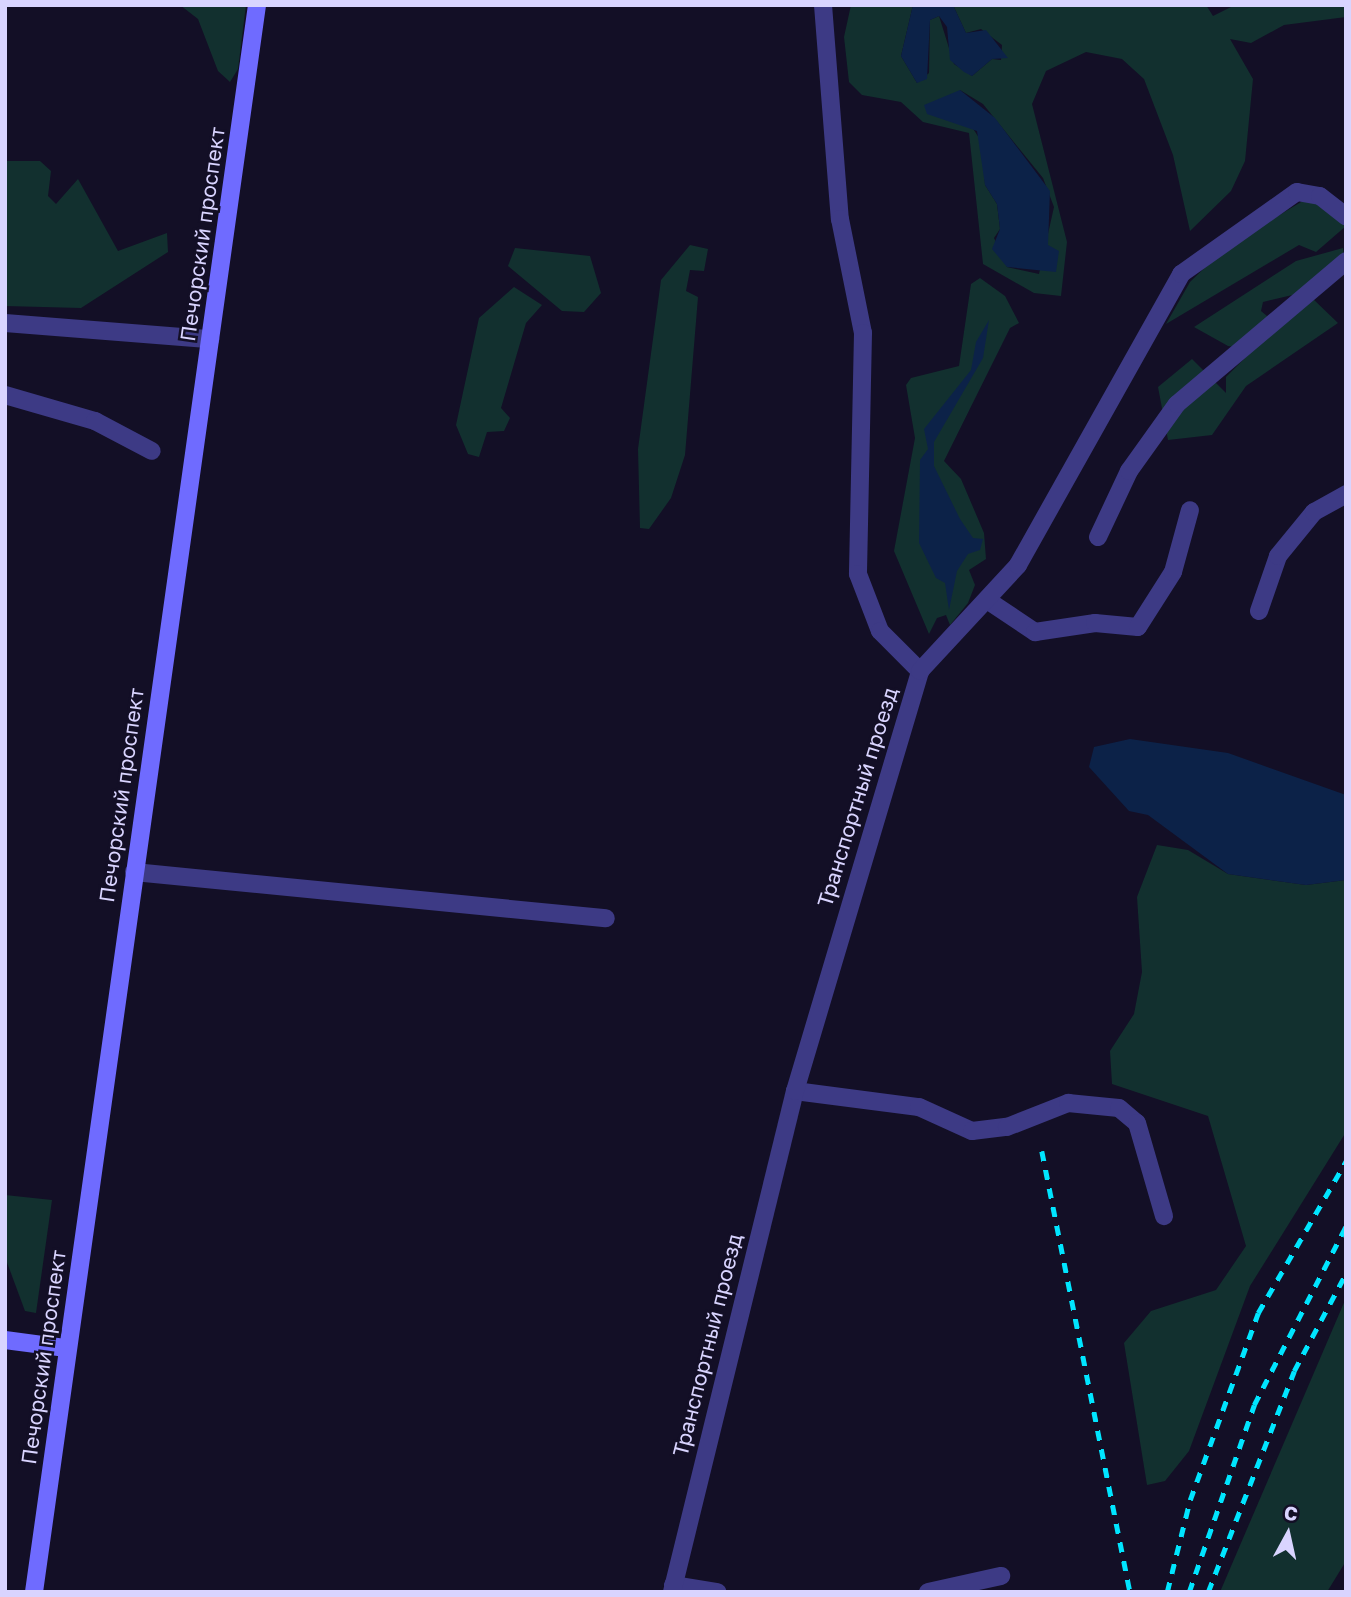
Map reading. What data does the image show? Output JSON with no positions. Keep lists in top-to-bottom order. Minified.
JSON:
{"streets":{"main road":["Печорский проспект"],"street":["Транспортный проезд"]},"north":"top"}
